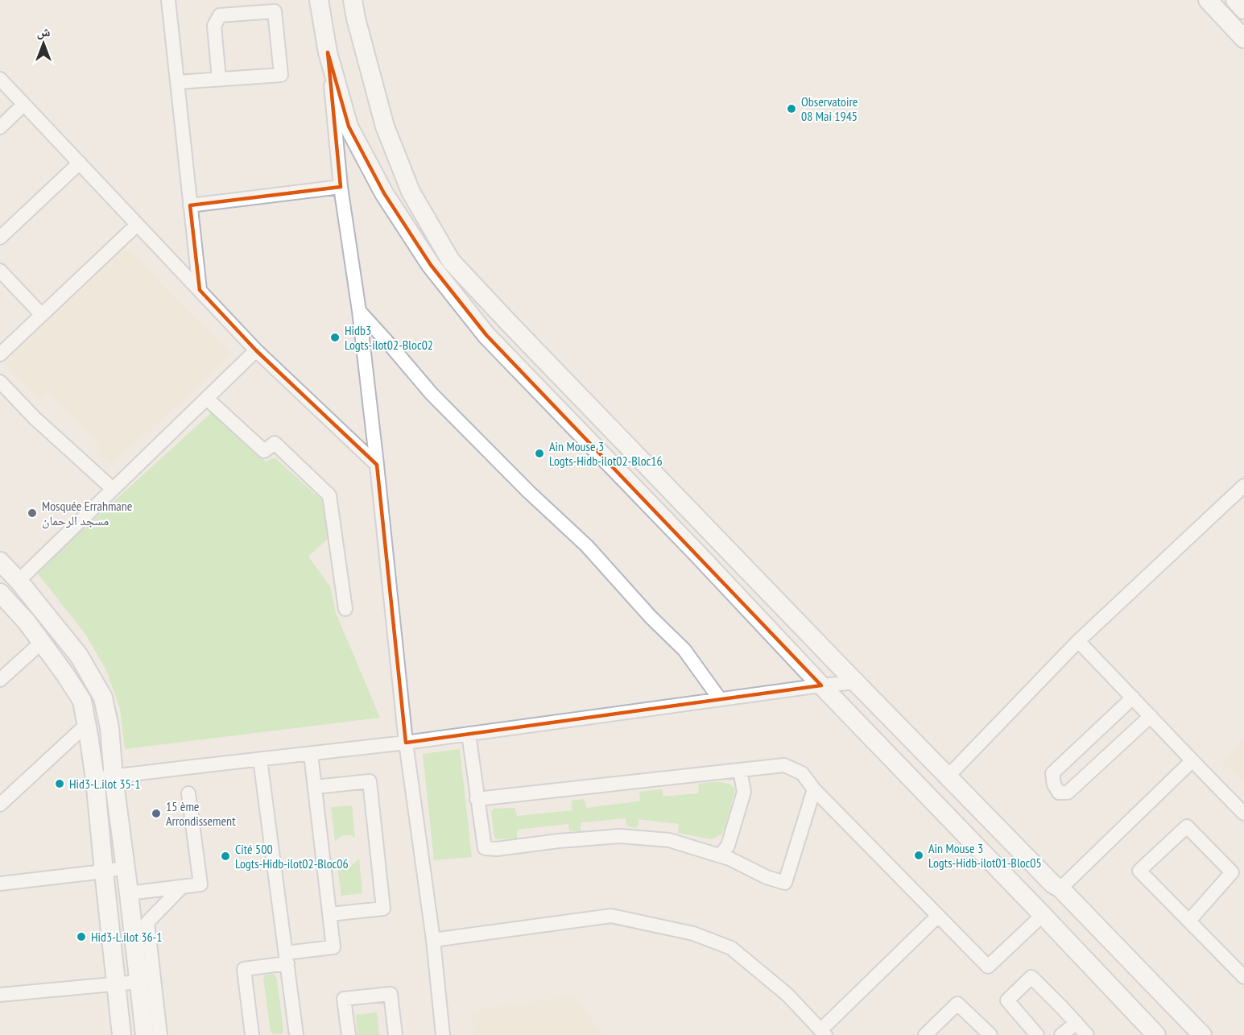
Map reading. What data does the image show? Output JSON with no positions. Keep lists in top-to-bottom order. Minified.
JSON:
{"places":["Observatoire 08 Mai 1945","Hidb3 Logts-ilot02-Bloc02","Ain Mouse 3 Logts-Hidb-ilot02-Bloc16","Mosquée Errahmane مسجد الرحمان","Hid3-L.ilot 35-1","15 ème Arrondissement","Ain Mouse 3 Logts-Hidb-ilot01-Bloc05","Cité 500 Logts-Hidb-ilot02-Bloc06","Hid3-L.ilot 36-1"],"north":"top"}
